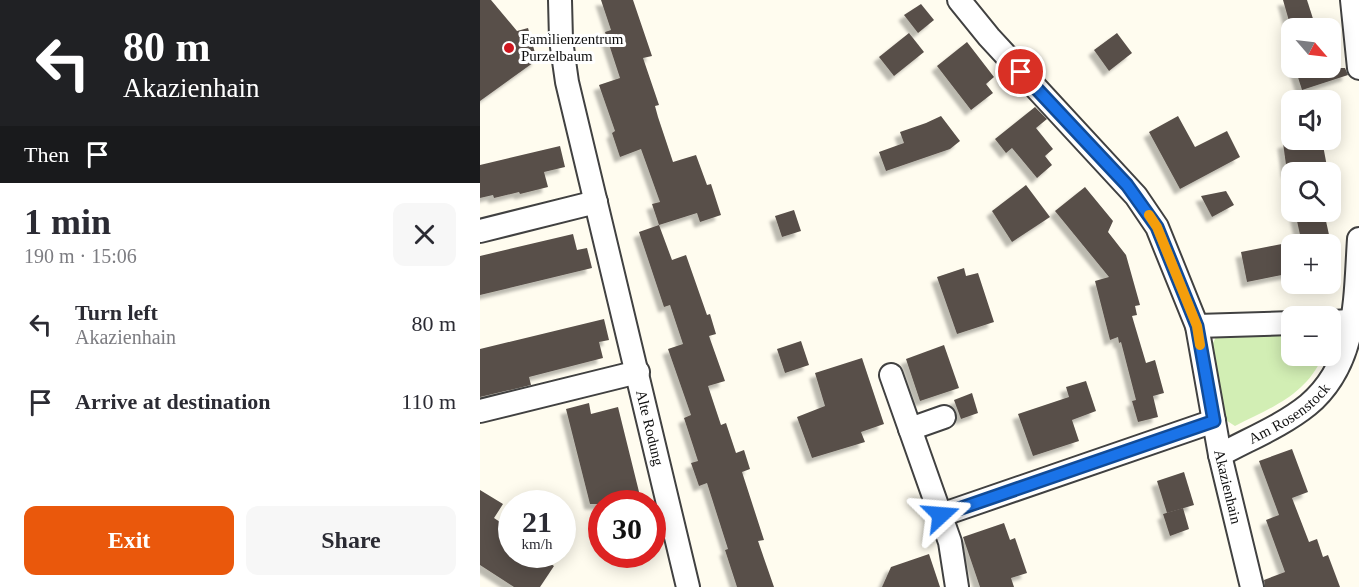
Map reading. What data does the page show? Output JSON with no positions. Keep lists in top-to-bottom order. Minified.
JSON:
{"streets":{"street":["Am Rosenstock","Alte Rodung","Akazienhain"]},"crossings":[["Am Rosenstock","Akazienhain"]],"places":["Familienzentrum Purzelbaum"],"north":"bottom right","page":{"turn":["80 m","Akazienhain"],"map_buttons":["+","−"],"then":"Then","heading":["1 min","190 m · 15:06"],"list":[{"name":"Turn left","note":"Akazienhain","value":"80 m"},{"name":"Arrive at destination","value":"110 m"}],"speed":"21 km/h","limit":"30","buttons":["Exit","Share"]}}
